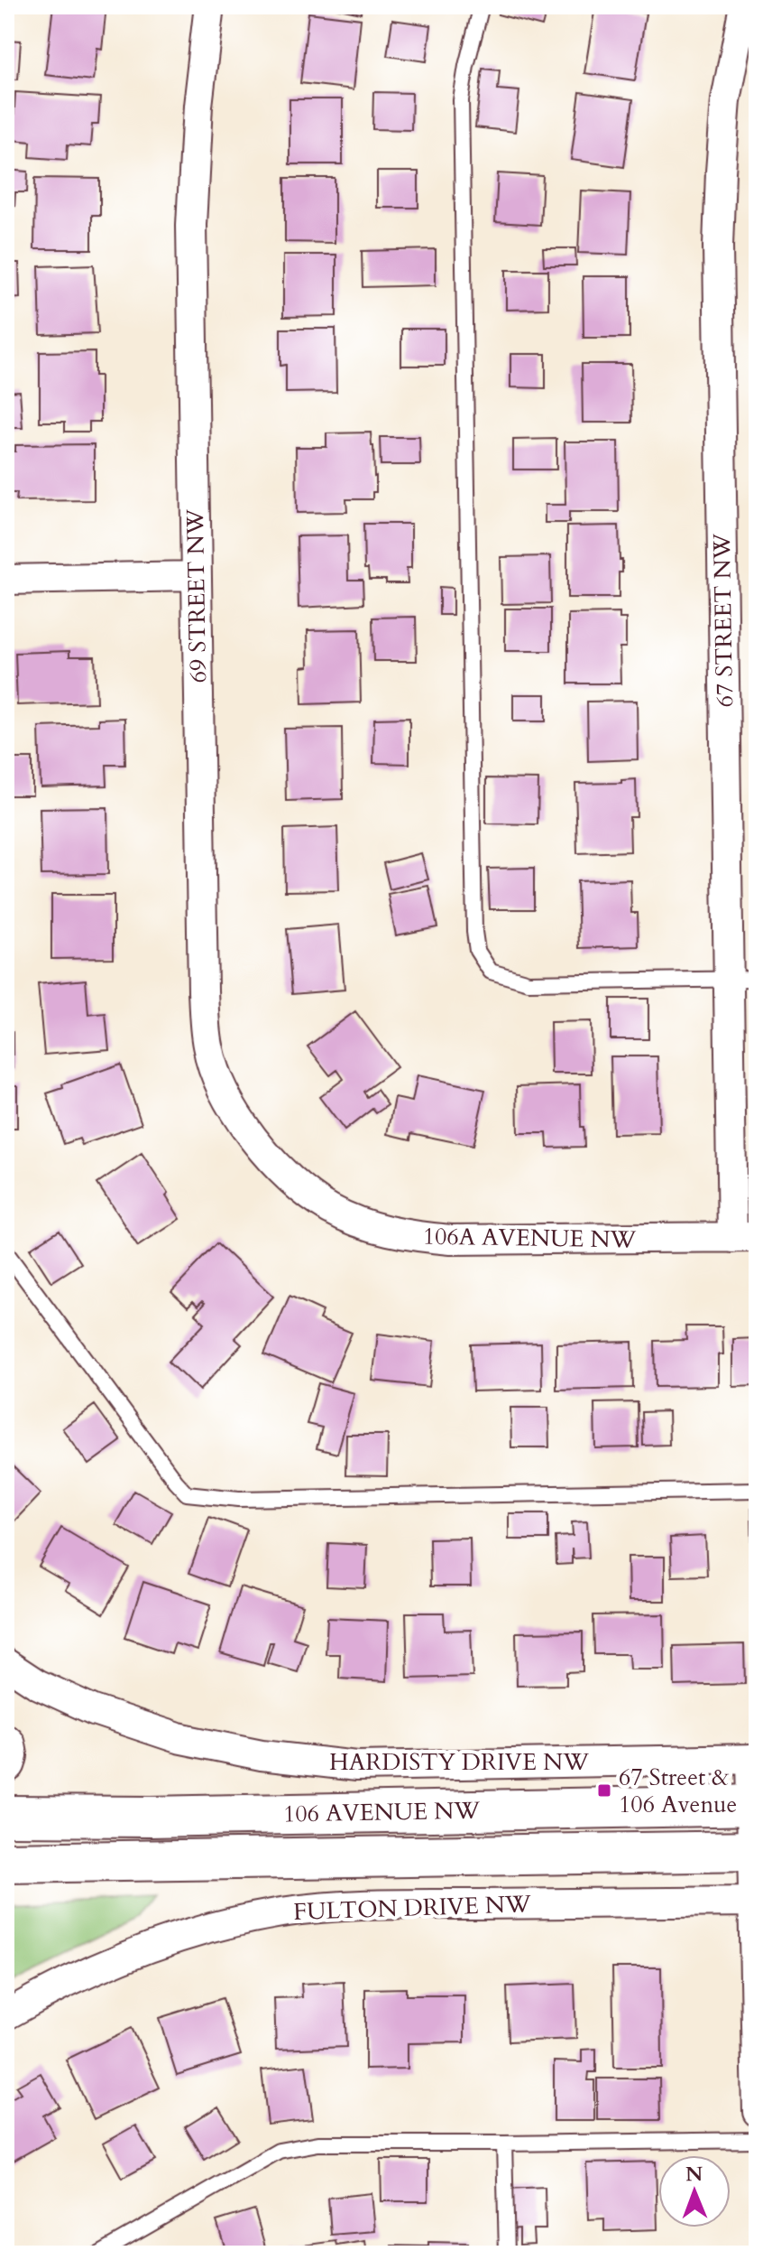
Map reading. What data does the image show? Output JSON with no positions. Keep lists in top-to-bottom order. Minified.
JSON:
{"streets":{"main road":["106 AVENUE NW"],"street":["69 STREET NW","67 STREET NW","106A AVENUE NW","HARDISTY DRIVE NW","FULTON DRIVE NW"]},"crossings":[["69 STREET NW","106A AVENUE NW"],["67 STREET NW","106A AVENUE NW"]],"places":{"transit":["67 Street & 106 Avenue"]},"north":"top"}
